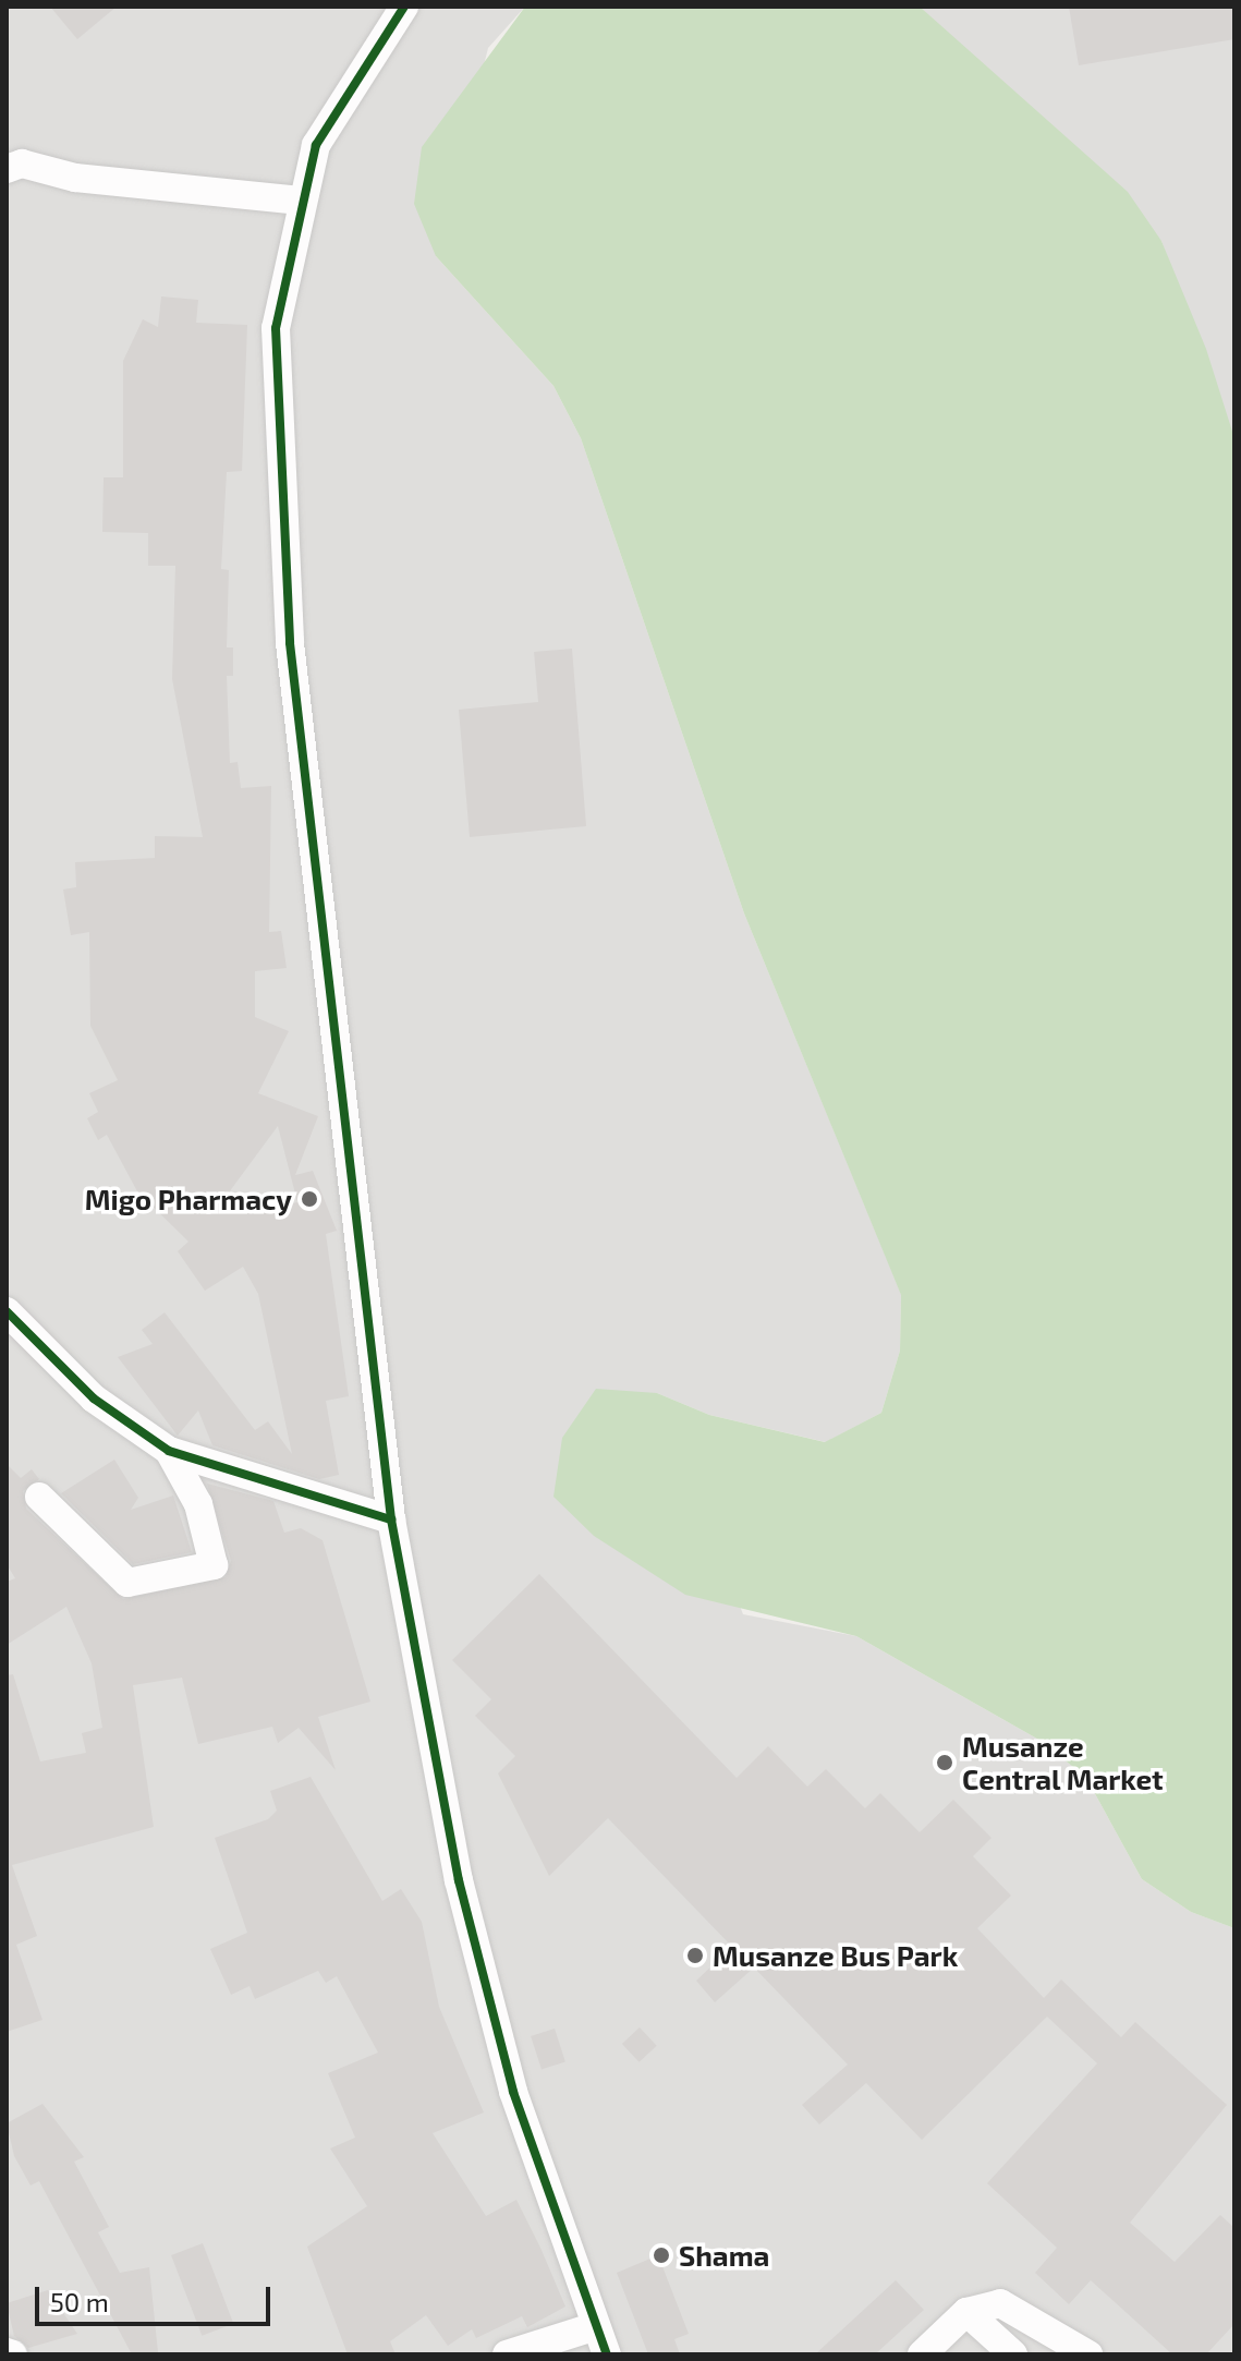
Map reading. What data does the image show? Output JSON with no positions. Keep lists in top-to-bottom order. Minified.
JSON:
{"places":["Migo Pharmacy","Musanze Central Market","Musanze Bus Park","Shama"],"scale_bar":"50 m"}
